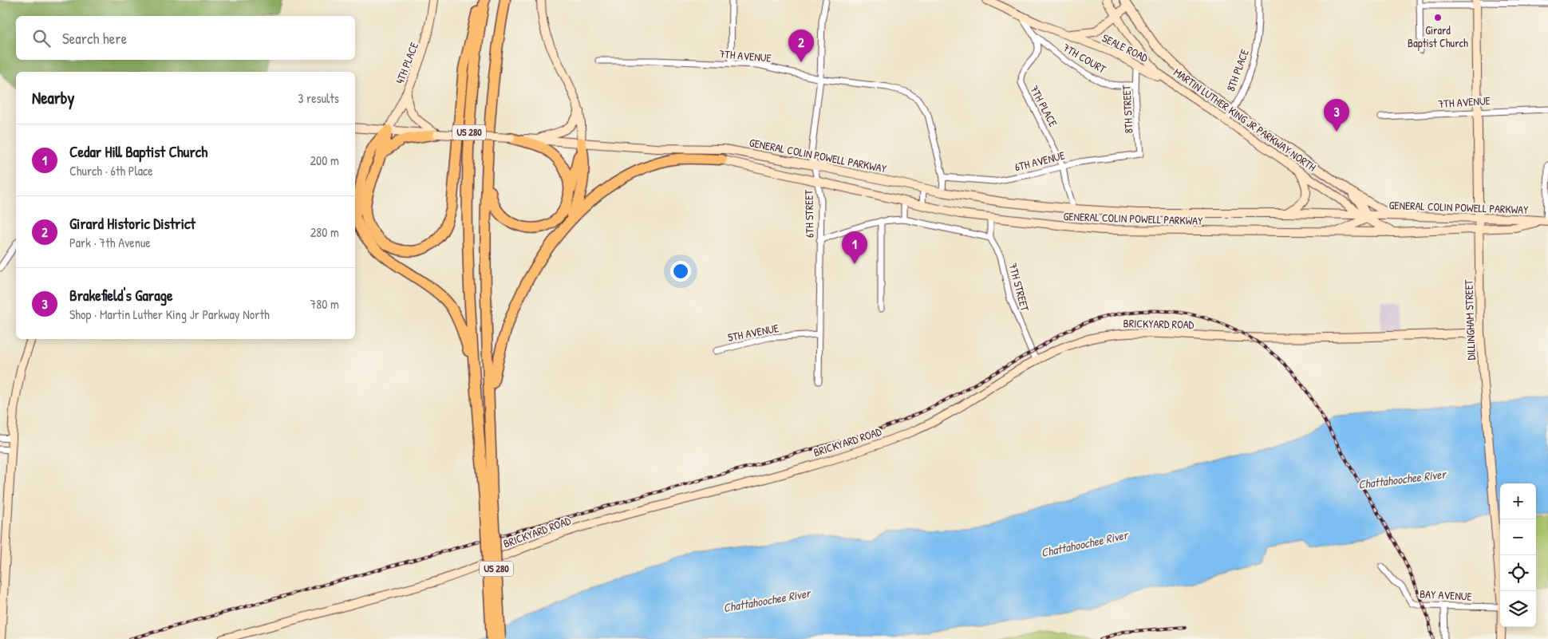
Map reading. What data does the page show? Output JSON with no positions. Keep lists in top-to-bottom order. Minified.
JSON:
{"streets":{"highway":["US 280"],"main road":["SEALE ROAD","4TH PLACE","MARTIN LUTHER KING JR PARKWAY NORTH","GENERAL COLIN POWELL PARKWAY","DILLINGHAM STREET","BRICKYARD ROAD"],"street":["7TH AVENUE","7TH COURT","8TH PLACE","7TH PLACE","8TH STREET","6TH AVENUE","6TH STREET","7TH STREET","5TH AVENUE","BAY AVENUE"]},"crossings":[["SEALE ROAD","7TH PLACE"],["SEALE ROAD","8TH STREET"],["SEALE ROAD","MARTIN LUTHER KING JR PARKWAY NORTH"],["7TH AVENUE","6TH AVENUE"],["7TH AVENUE","6TH STREET"],["7TH AVENUE","DILLINGHAM STREET"],["7TH COURT","7TH PLACE"],["7TH COURT","8TH STREET"],["4TH PLACE","GENERAL COLIN POWELL PARKWAY"],["8TH PLACE","MARTIN LUTHER KING JR PARKWAY NORTH"],["7TH PLACE","GENERAL COLIN POWELL PARKWAY"],["7TH PLACE","6TH AVENUE"],["8TH STREET","6TH AVENUE"],["MARTIN LUTHER KING JR PARKWAY NORTH","GENERAL COLIN POWELL PARKWAY"],["GENERAL COLIN POWELL PARKWAY","6TH STREET"],["GENERAL COLIN POWELL PARKWAY","7TH STREET"],["GENERAL COLIN POWELL PARKWAY","DILLINGHAM STREET"],["6TH STREET","5TH AVENUE"],["7TH STREET","BRICKYARD ROAD"],["DILLINGHAM STREET","BRICKYARD ROAD"]],"water":["Chattahoochee River"],"places":["Girard Baptist Church"],"page":{"search":"Search here","pins":["2","3","1"],"heading":["Nearby","3 results"],"list":[{"mark":"1","name":"Cedar Hill Baptist Church","note":"Church · 6th Place","value":"200 m"},{"mark":"2","name":"Girard Historic District","note":"Park · 7th Avenue","value":"280 m"},{"mark":"3","name":"Brakefield's Garage","note":"Shop · Martin Luther King Jr Parkway North","value":"780 m"}],"map_buttons":["+","−"]}}
